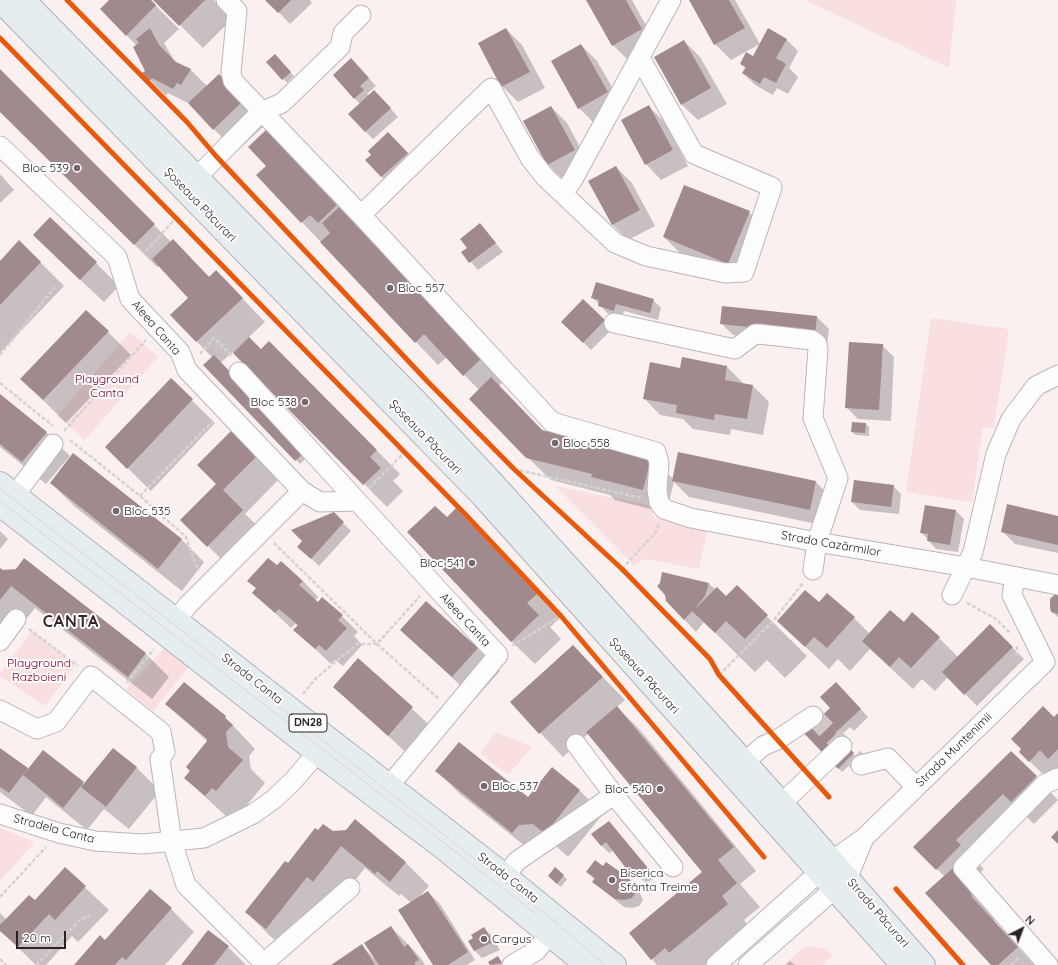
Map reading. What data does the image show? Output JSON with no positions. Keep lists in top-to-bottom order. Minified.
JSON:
{"streets":{"main road":["Șoseaua Păcurari","Strada Canta","DN28","Strada Păcurari"],"street":["Aleea Canta","Strada Cazărmilor","Strada Muntenimii","Stradela Canta"]},"crossings":[["Șoseaua Păcurari","Strada Muntenimii"],["Șoseaua Păcurari","Strada Păcurari"],["Aleea Canta","Strada Canta"],["Strada Canta","Stradela Canta"],["Strada Muntenimii","Strada Păcurari"]],"districts":["CANTA"],"parks":["Playground Canta","Playground Razboieni"],"places":["Bloc 539","Bloc 557","Bloc 538","Bloc 558","Bloc 535","Bloc 541","Bloc 537","Bloc 540","Biserica Sfânta Treime","Cargus"],"scale_bar":"20 m","north":"top right"}
